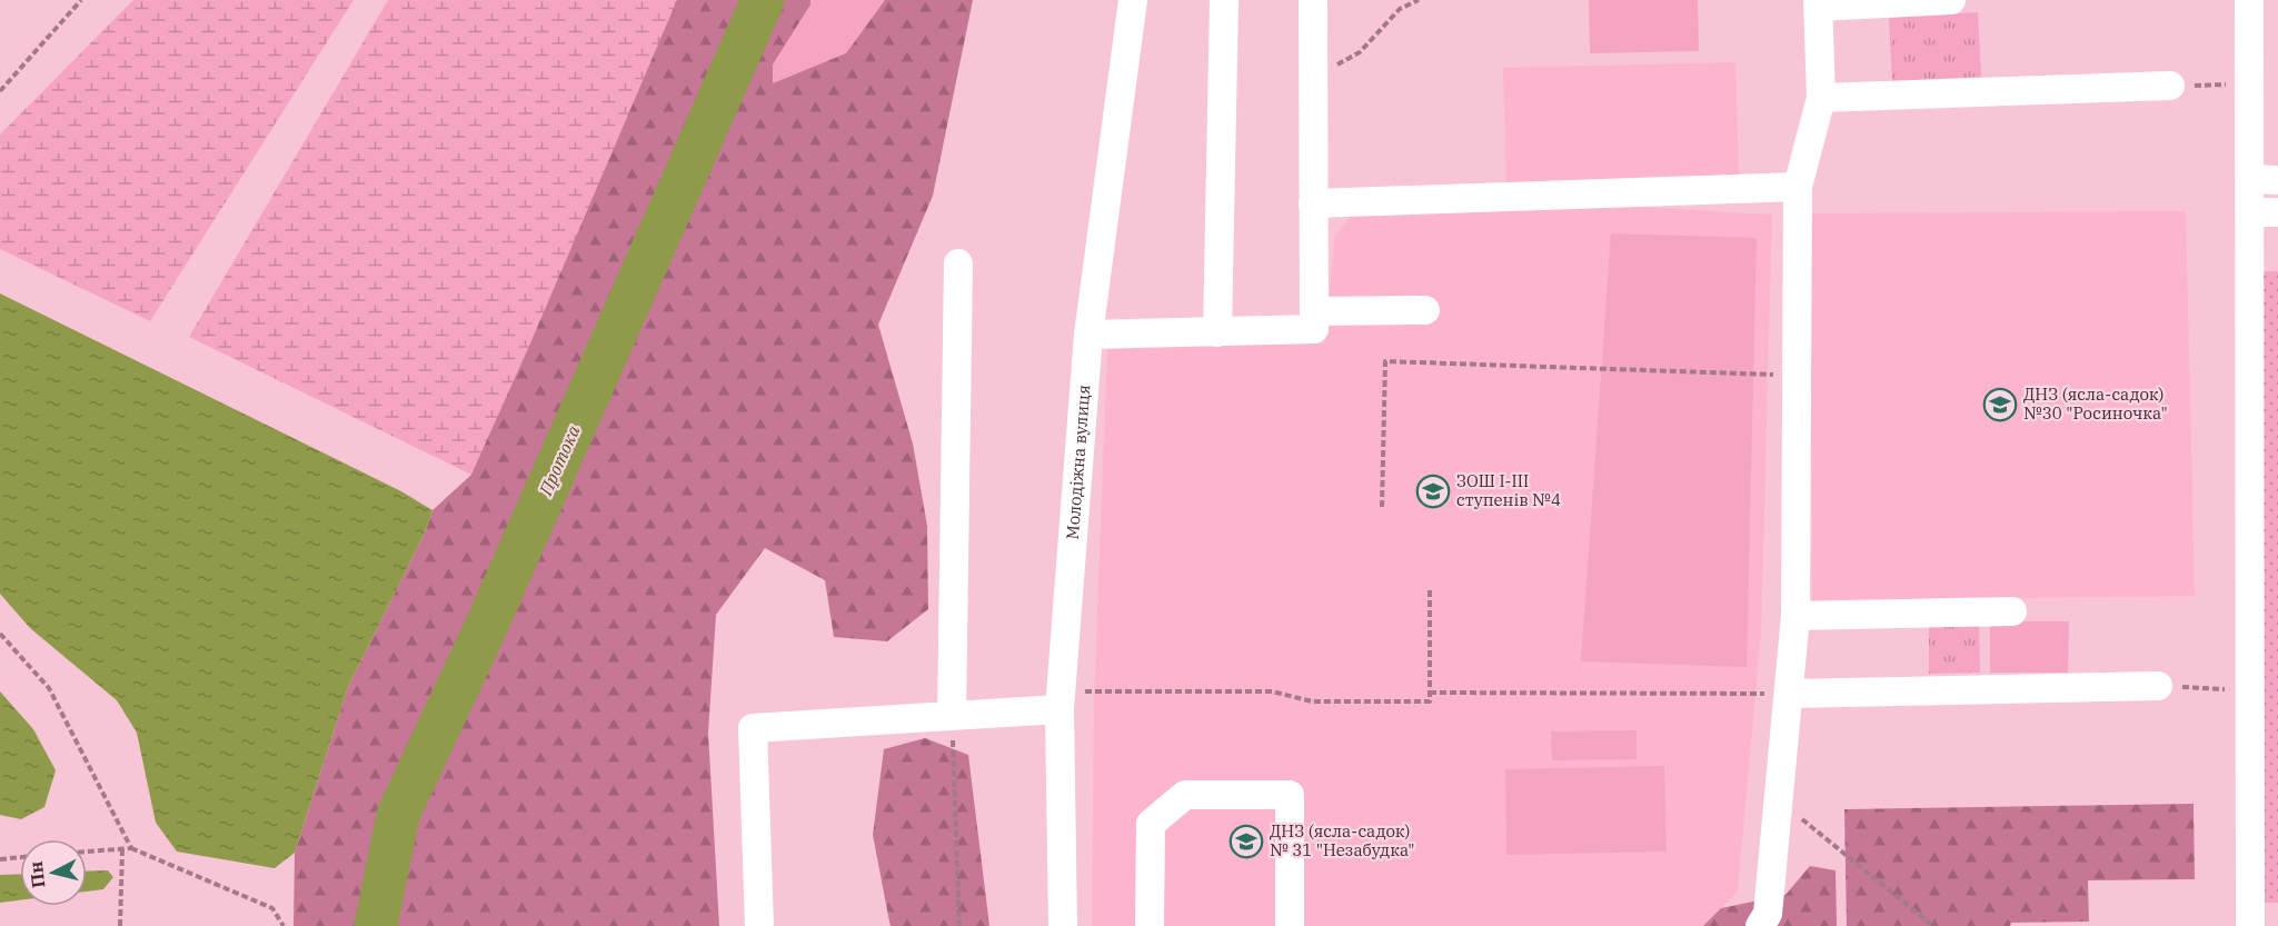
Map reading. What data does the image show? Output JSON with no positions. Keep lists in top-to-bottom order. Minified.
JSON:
{"streets":{"street":["Молодіжна вулиця"]},"water":["Протока"],"places":{"school or university":["ДНЗ (ясла-садок) №30 \"Росиночка\"","ЗОШ І-ІІІ ступенів №4","ДНЗ (ясла-садок) № 31 \"Незабудка\""]},"north":"left"}
